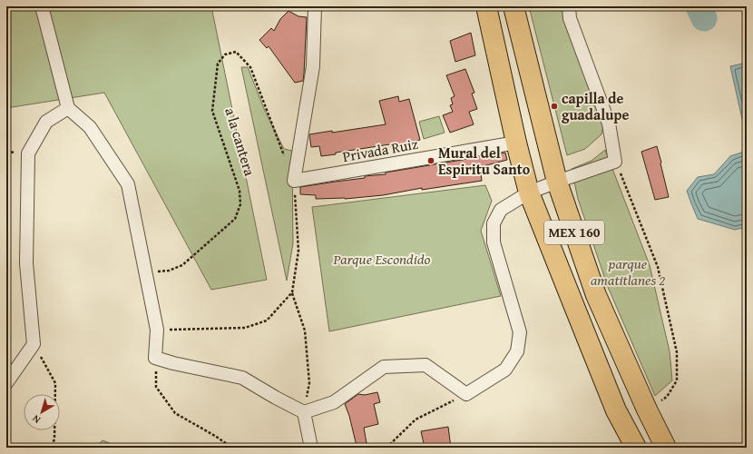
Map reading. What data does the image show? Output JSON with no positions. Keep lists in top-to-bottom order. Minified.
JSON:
{"streets":{"main road":["MEX 160"],"street":["Privada Ruiz"],"path":["a la cantera"]},"crossings":[["a la cantera","Privada Ruiz"],["Privada Ruiz","MEX 160"]],"parks":["Parque Escondido","parque amatitlanes 2"],"places":["capilla de guadalupe","Mural del Espiritu Santo"],"north":"bottom left"}
